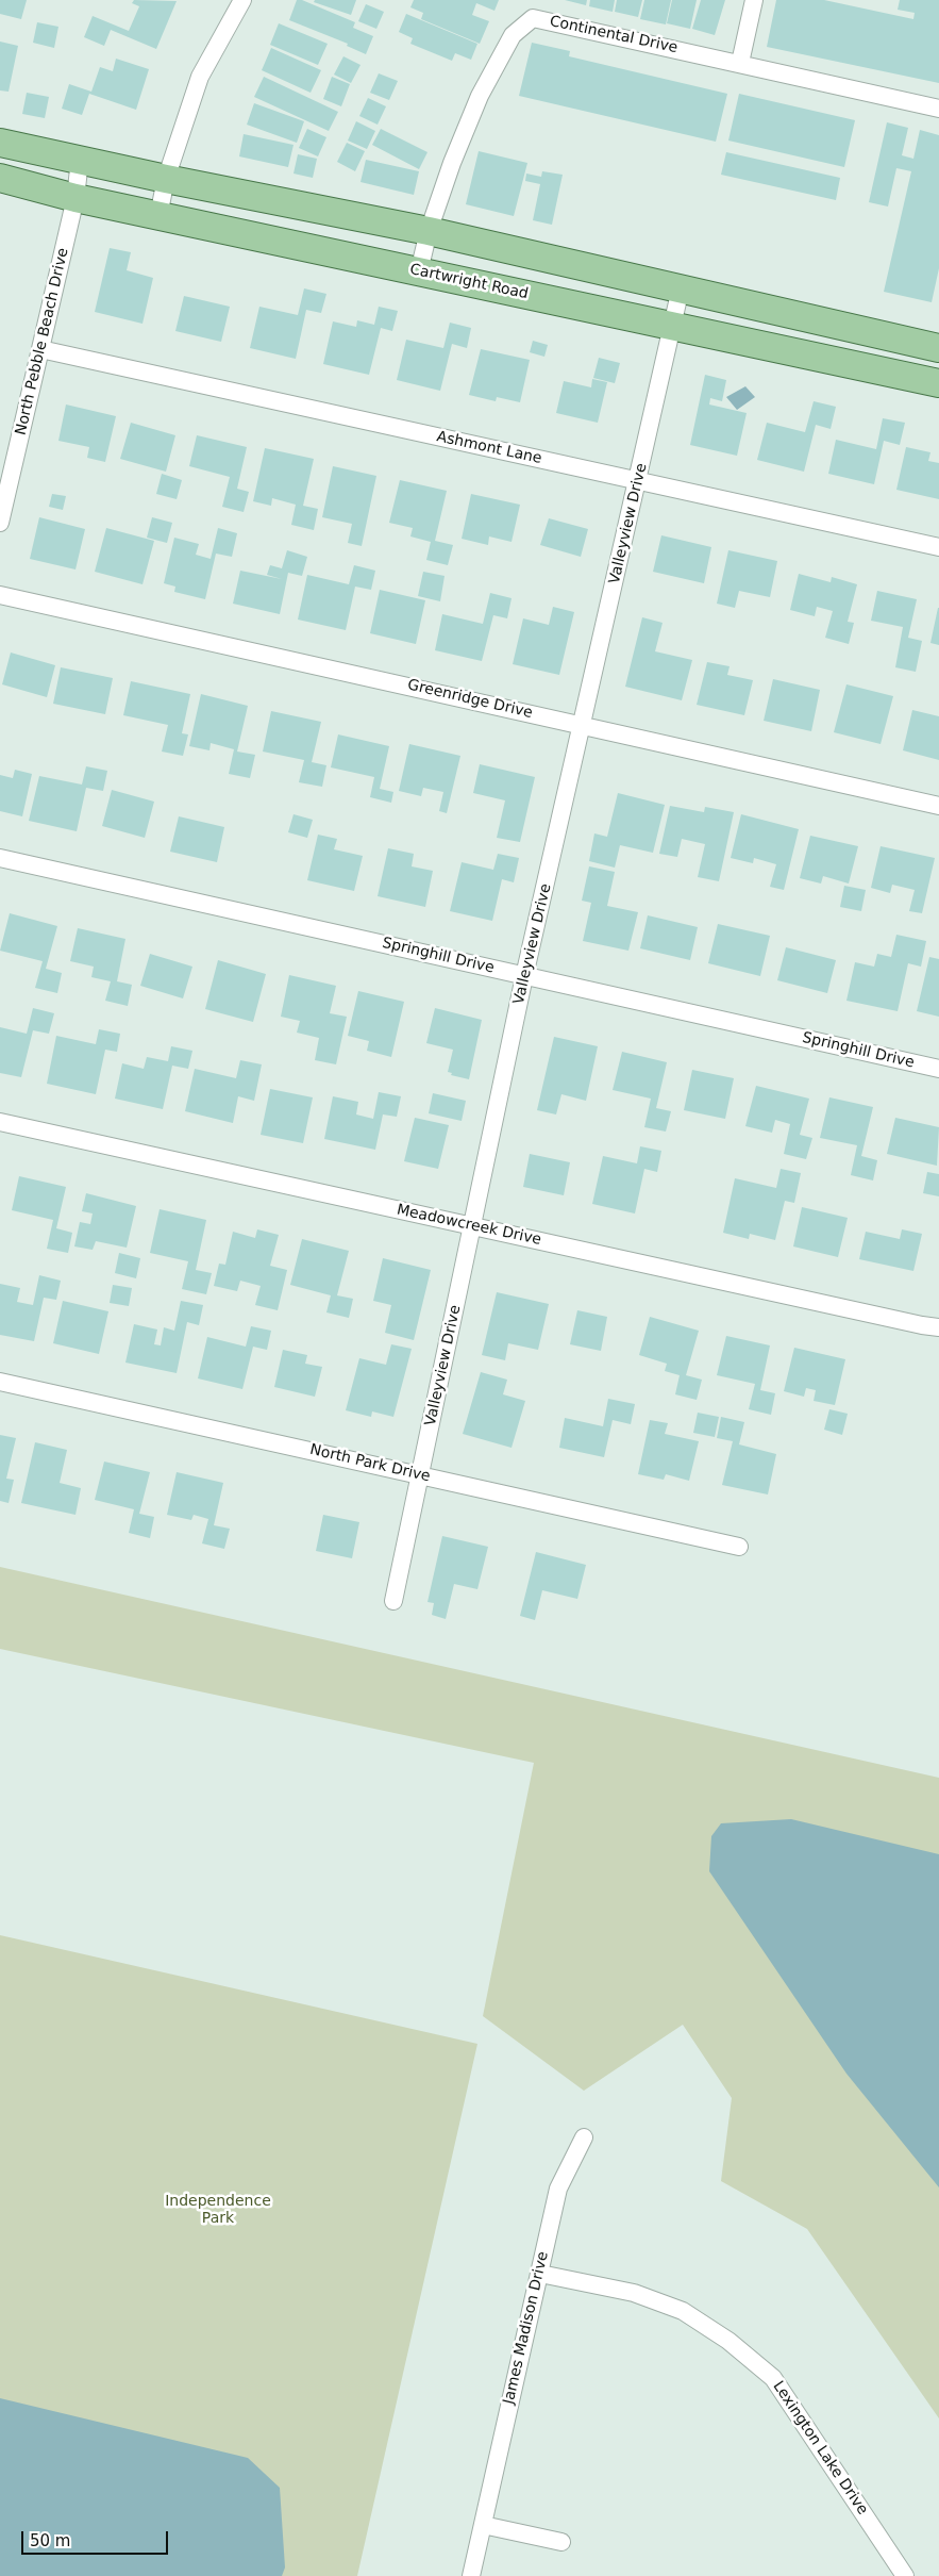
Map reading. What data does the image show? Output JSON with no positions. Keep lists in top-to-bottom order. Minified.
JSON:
{"streets":{"main road":["Cartwright Road"],"street":["Continental Drive","North Pebble Beach Drive","Ashmont Lane","Valleyview Drive","Greenridge Drive","Springhill Drive","Meadowcreek Drive","North Park Drive","James Madison Drive","Lexington Lake Drive"]},"crossings":[["Continental Drive","Cartwright Road"],["Cartwright Road","North Pebble Beach Drive"],["Cartwright Road","Valleyview Drive"],["North Pebble Beach Drive","Ashmont Lane"],["Ashmont Lane","Valleyview Drive"],["Valleyview Drive","Greenridge Drive"],["Valleyview Drive","Springhill Drive"],["Valleyview Drive","Meadowcreek Drive"],["Valleyview Drive","North Park Drive"],["James Madison Drive","Lexington Lake Drive"]],"parks":["Independence Park"],"scale_bar":"50 m"}
